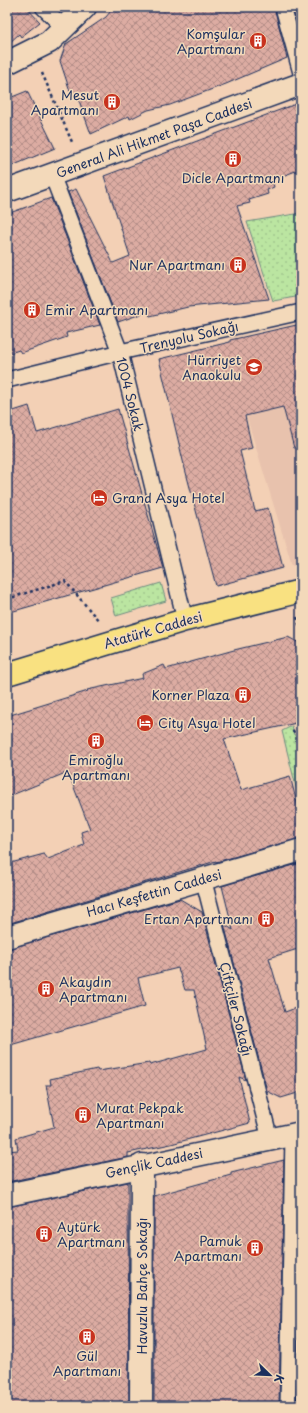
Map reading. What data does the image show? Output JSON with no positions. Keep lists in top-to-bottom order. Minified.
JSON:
{"streets":{"main road":["Atatürk Caddesi"],"street":["General Ali Hikmet Paşa Caddesi","Hacı Keşfettin Caddesi","Gençlik Caddesi","Havuzlu Bahçe Sokağı"],"lane":["Trenyolu Sokağı","1004 Sokak","Çiftçiler Sokağı"]},"crossings":[["General Ali Hikmet Paşa Caddesi","1004 Sokak"],["Trenyolu Sokağı","1004 Sokak"],["1004 Sokak","Atatürk Caddesi"],["Hacı Keşfettin Caddesi","Çiftçiler Sokağı"],["Çiftçiler Sokağı","Gençlik Caddesi"],["Gençlik Caddesi","Havuzlu Bahçe Sokağı"]],"places":{"building":["Komşular Apartmanı","Mesut Apartmanı","Dicle Apartmanı","Nur Apartmanı","Emir Apartmanı","Korner Plaza","Emiroğlu Apartmanı","Ertan Apartmanı","Akaydın Apartmanı","Murat Pekpak Apartmanı","Aytürk Apartmanı","Pamuk Apartmanı","Gül Apartmanı"],"school or university":["Hürriyet Anaokulu"],"hotel":["Grand Asya Hotel","City Asya Hotel"]},"north":"bottom right"}
